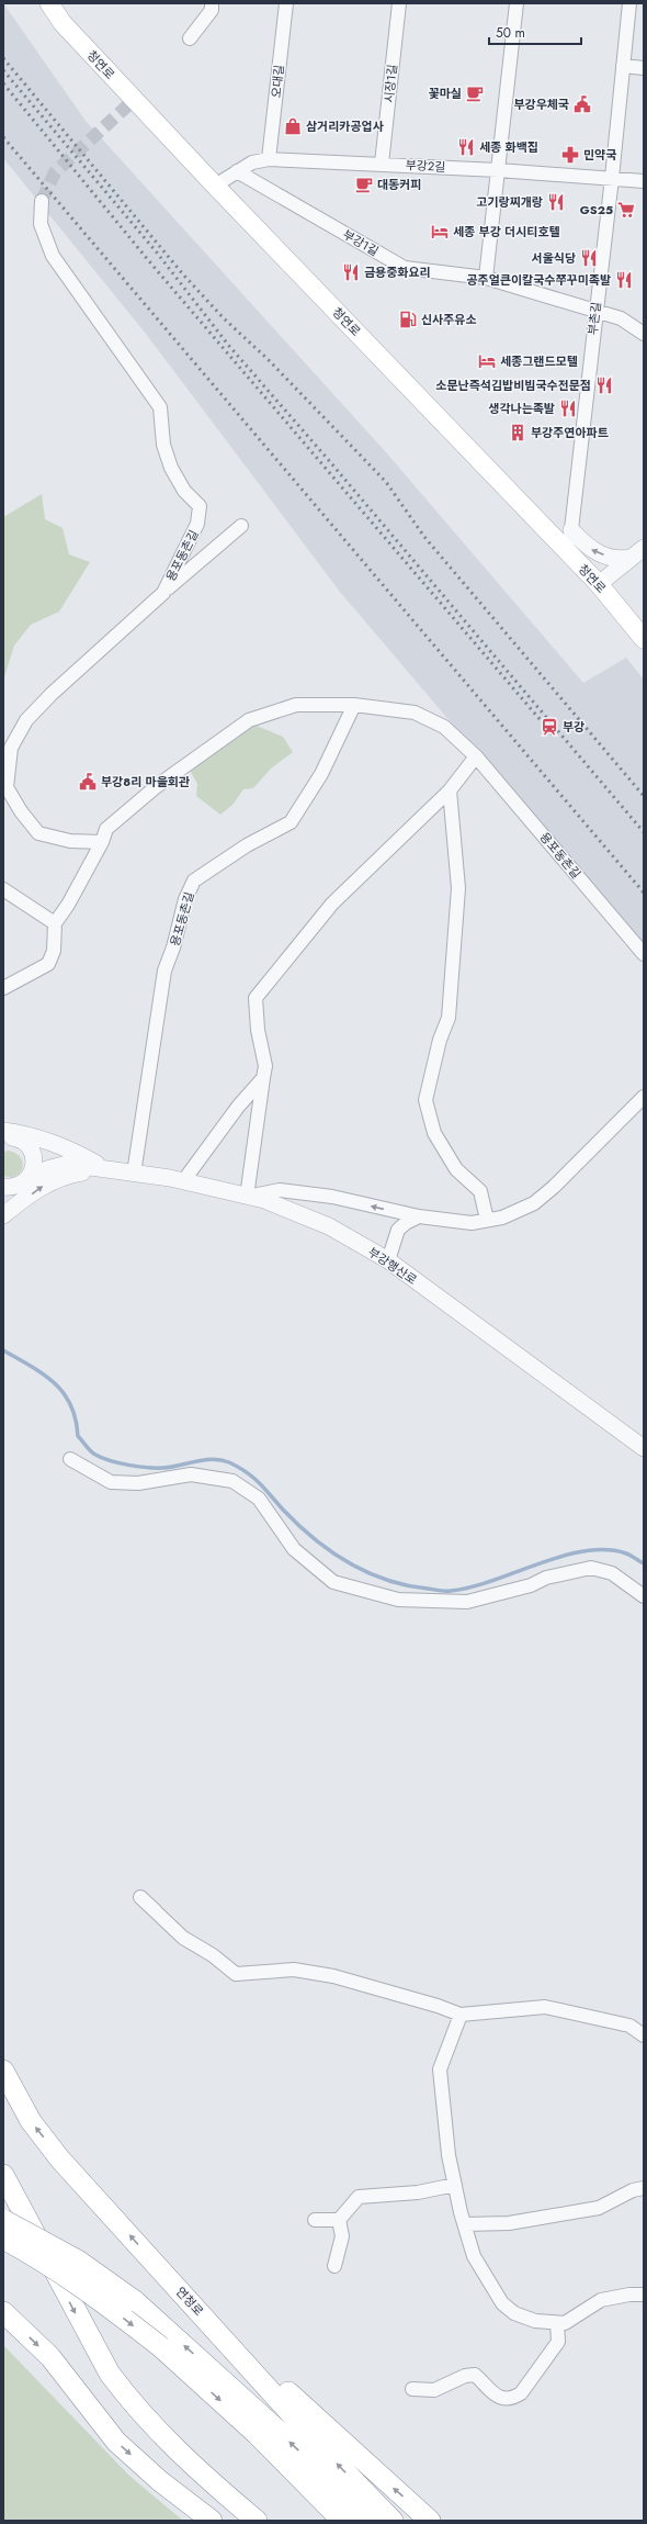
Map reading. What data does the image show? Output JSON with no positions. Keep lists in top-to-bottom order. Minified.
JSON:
{"streets":{"highway":["연청로"],"main road":["청연로"],"street":["오대길","시장1길","부강2길","부강1길","부촌길","용포동촌길","부강행산로"]},"crossings":[["청연로","부강2길"],["청연로","부촌길"],["오대길","부강2길"],["시장1길","부강2길"],["부강2길","부강1길"],["부강2길","부촌길"],["부강1길","부촌길"],["용포동촌길","부강행산로"]],"places":{"cafe":["꽃마실","대동커피"],"public building":["부강우체국","부강8리 마을회관"],"shop":["삼거리카공업사"],"restaurant":["세종 화백집","고기랑찌개랑","서울식당","금용중화요리","공주얼큰이칼국수쭈꾸미족발","소문난즉석김밥비빔국수전문점","생각나는족발"],"pharmacy":["민약국"],"supermarket":["GS25"],"hotel":["세종 부강 더시티호텔","세종그랜드모텔"],"fuel station":["신사주유소"],"building":["부강주연아파트"],"station":["부강"]},"scale_bar":"50 m"}
